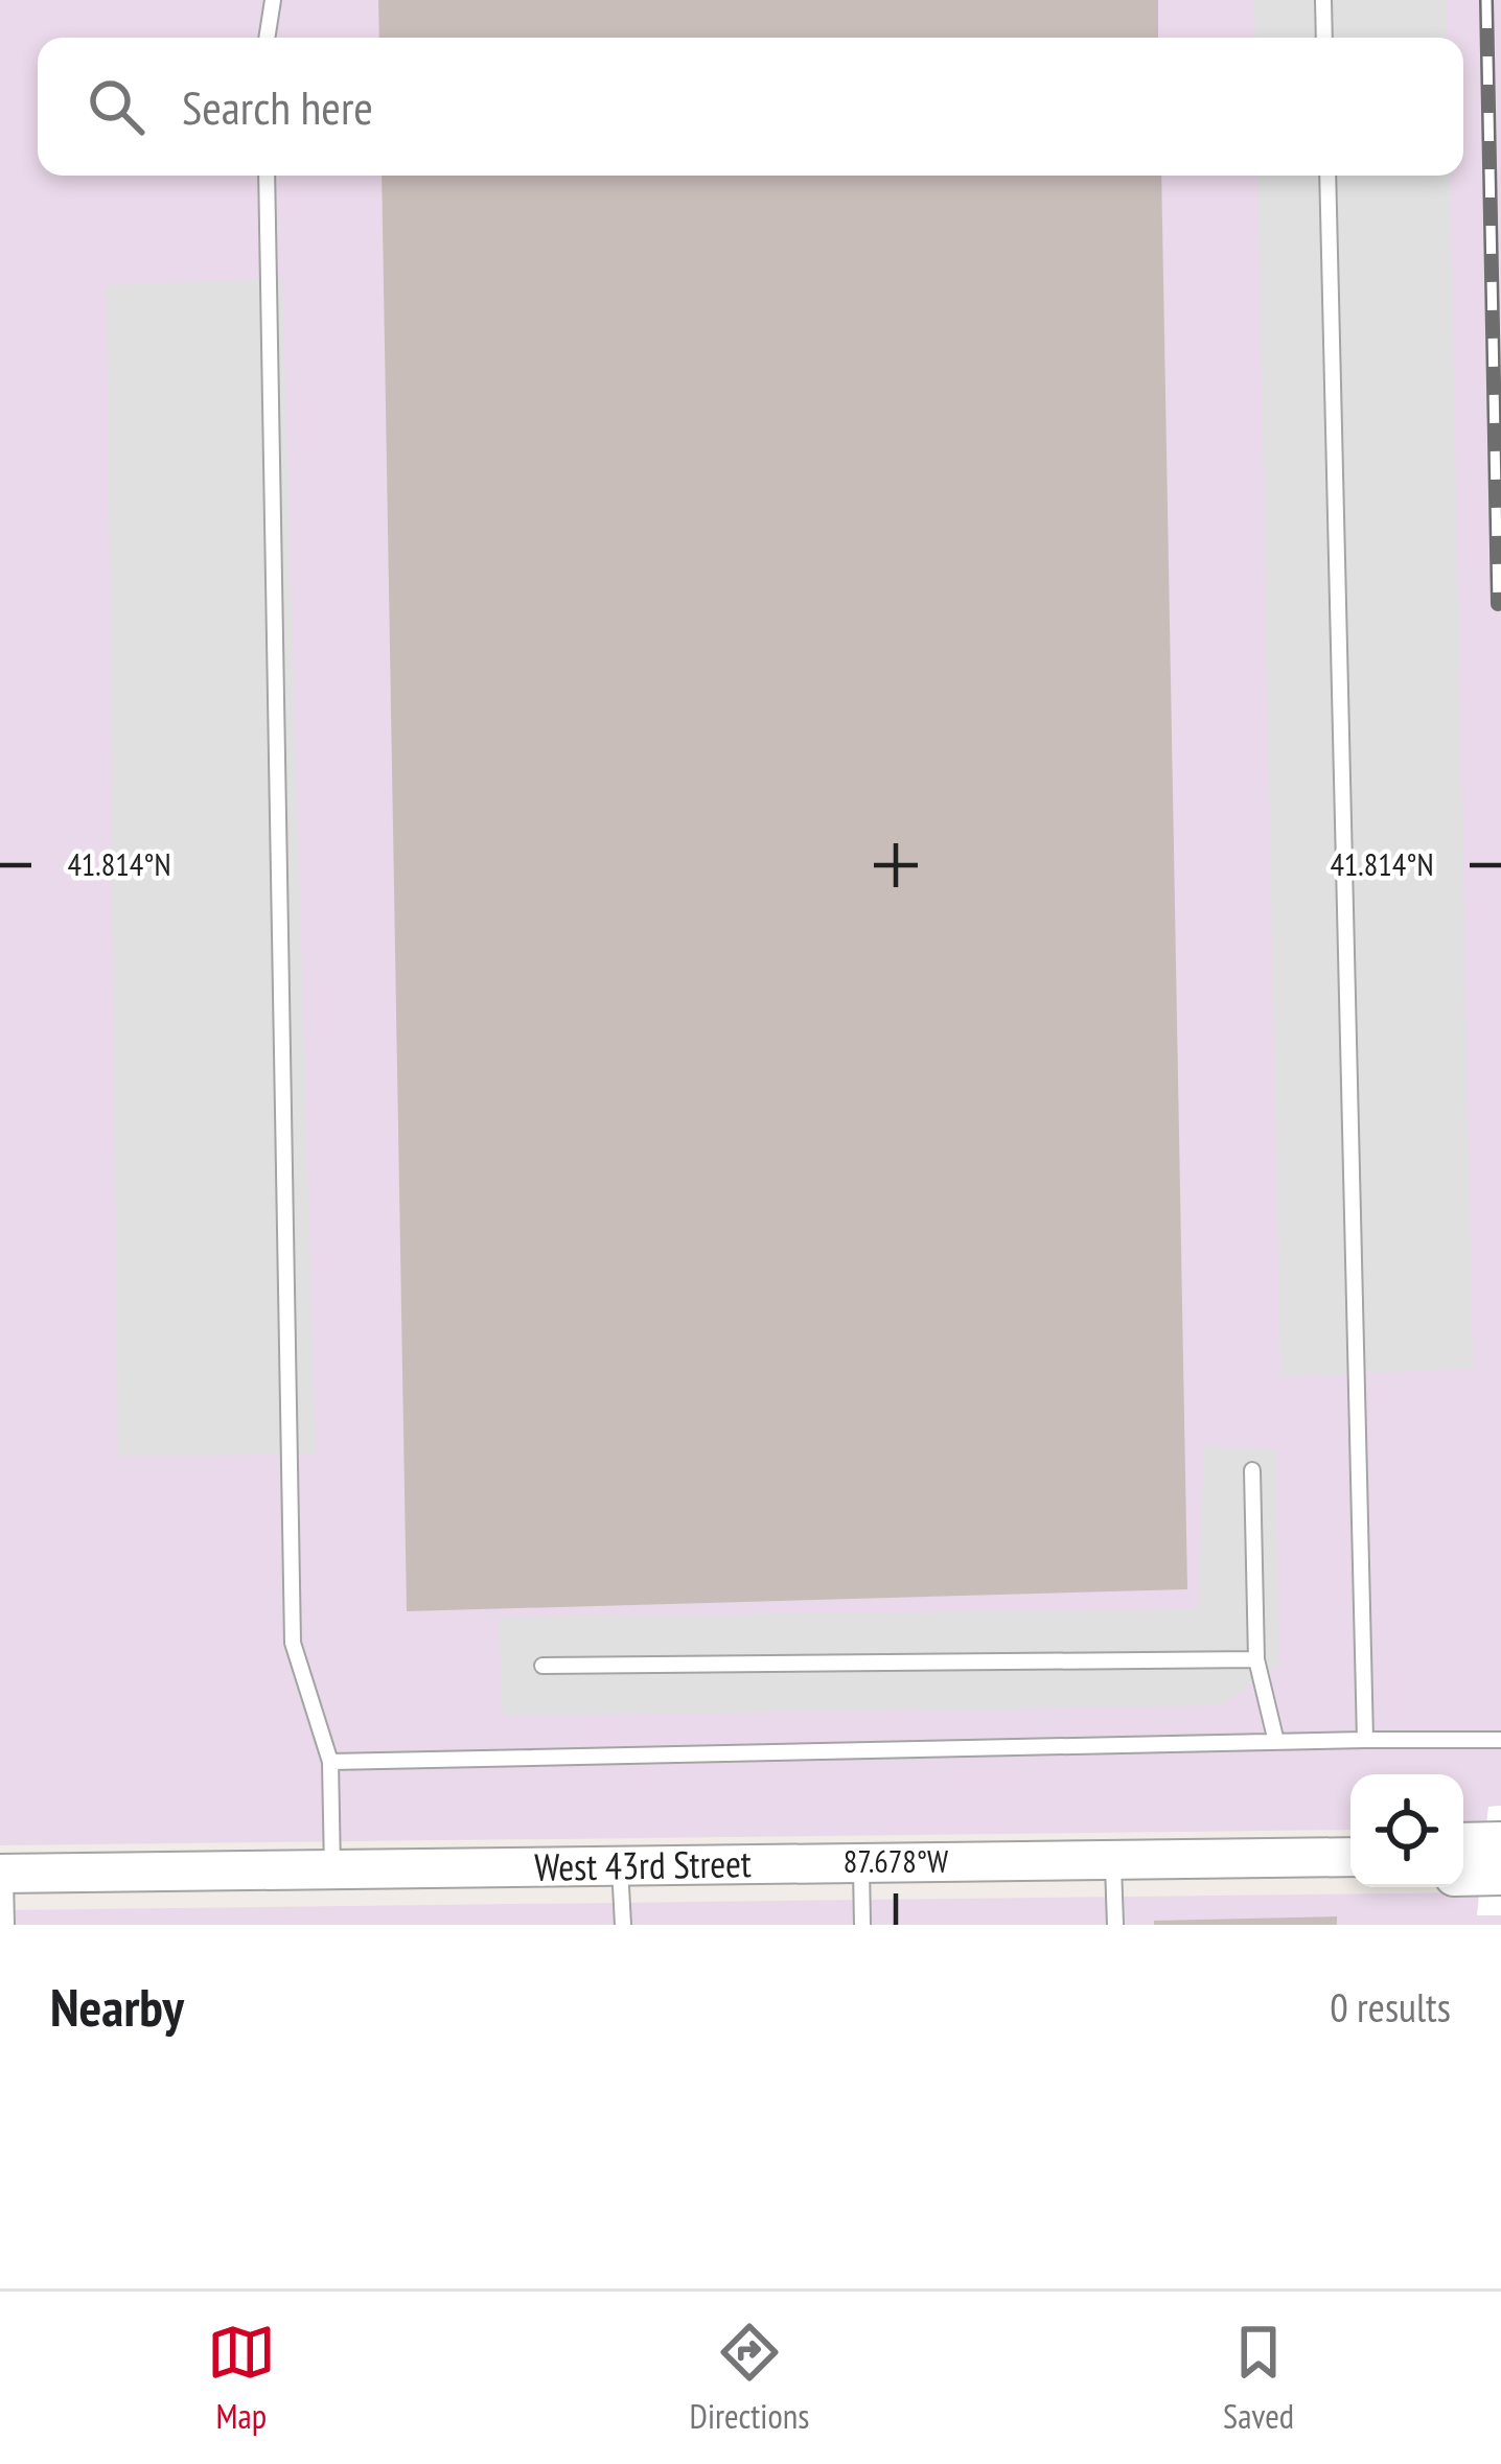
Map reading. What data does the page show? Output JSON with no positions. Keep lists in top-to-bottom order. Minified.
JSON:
{"streets":{"street":["West 43rd Street"]},"page":{"search":"Search here","heading":["Nearby","0 results"],"nav":["Map","Directions","Saved"]},"coordinates":["41.814°N","87.678°W"]}
